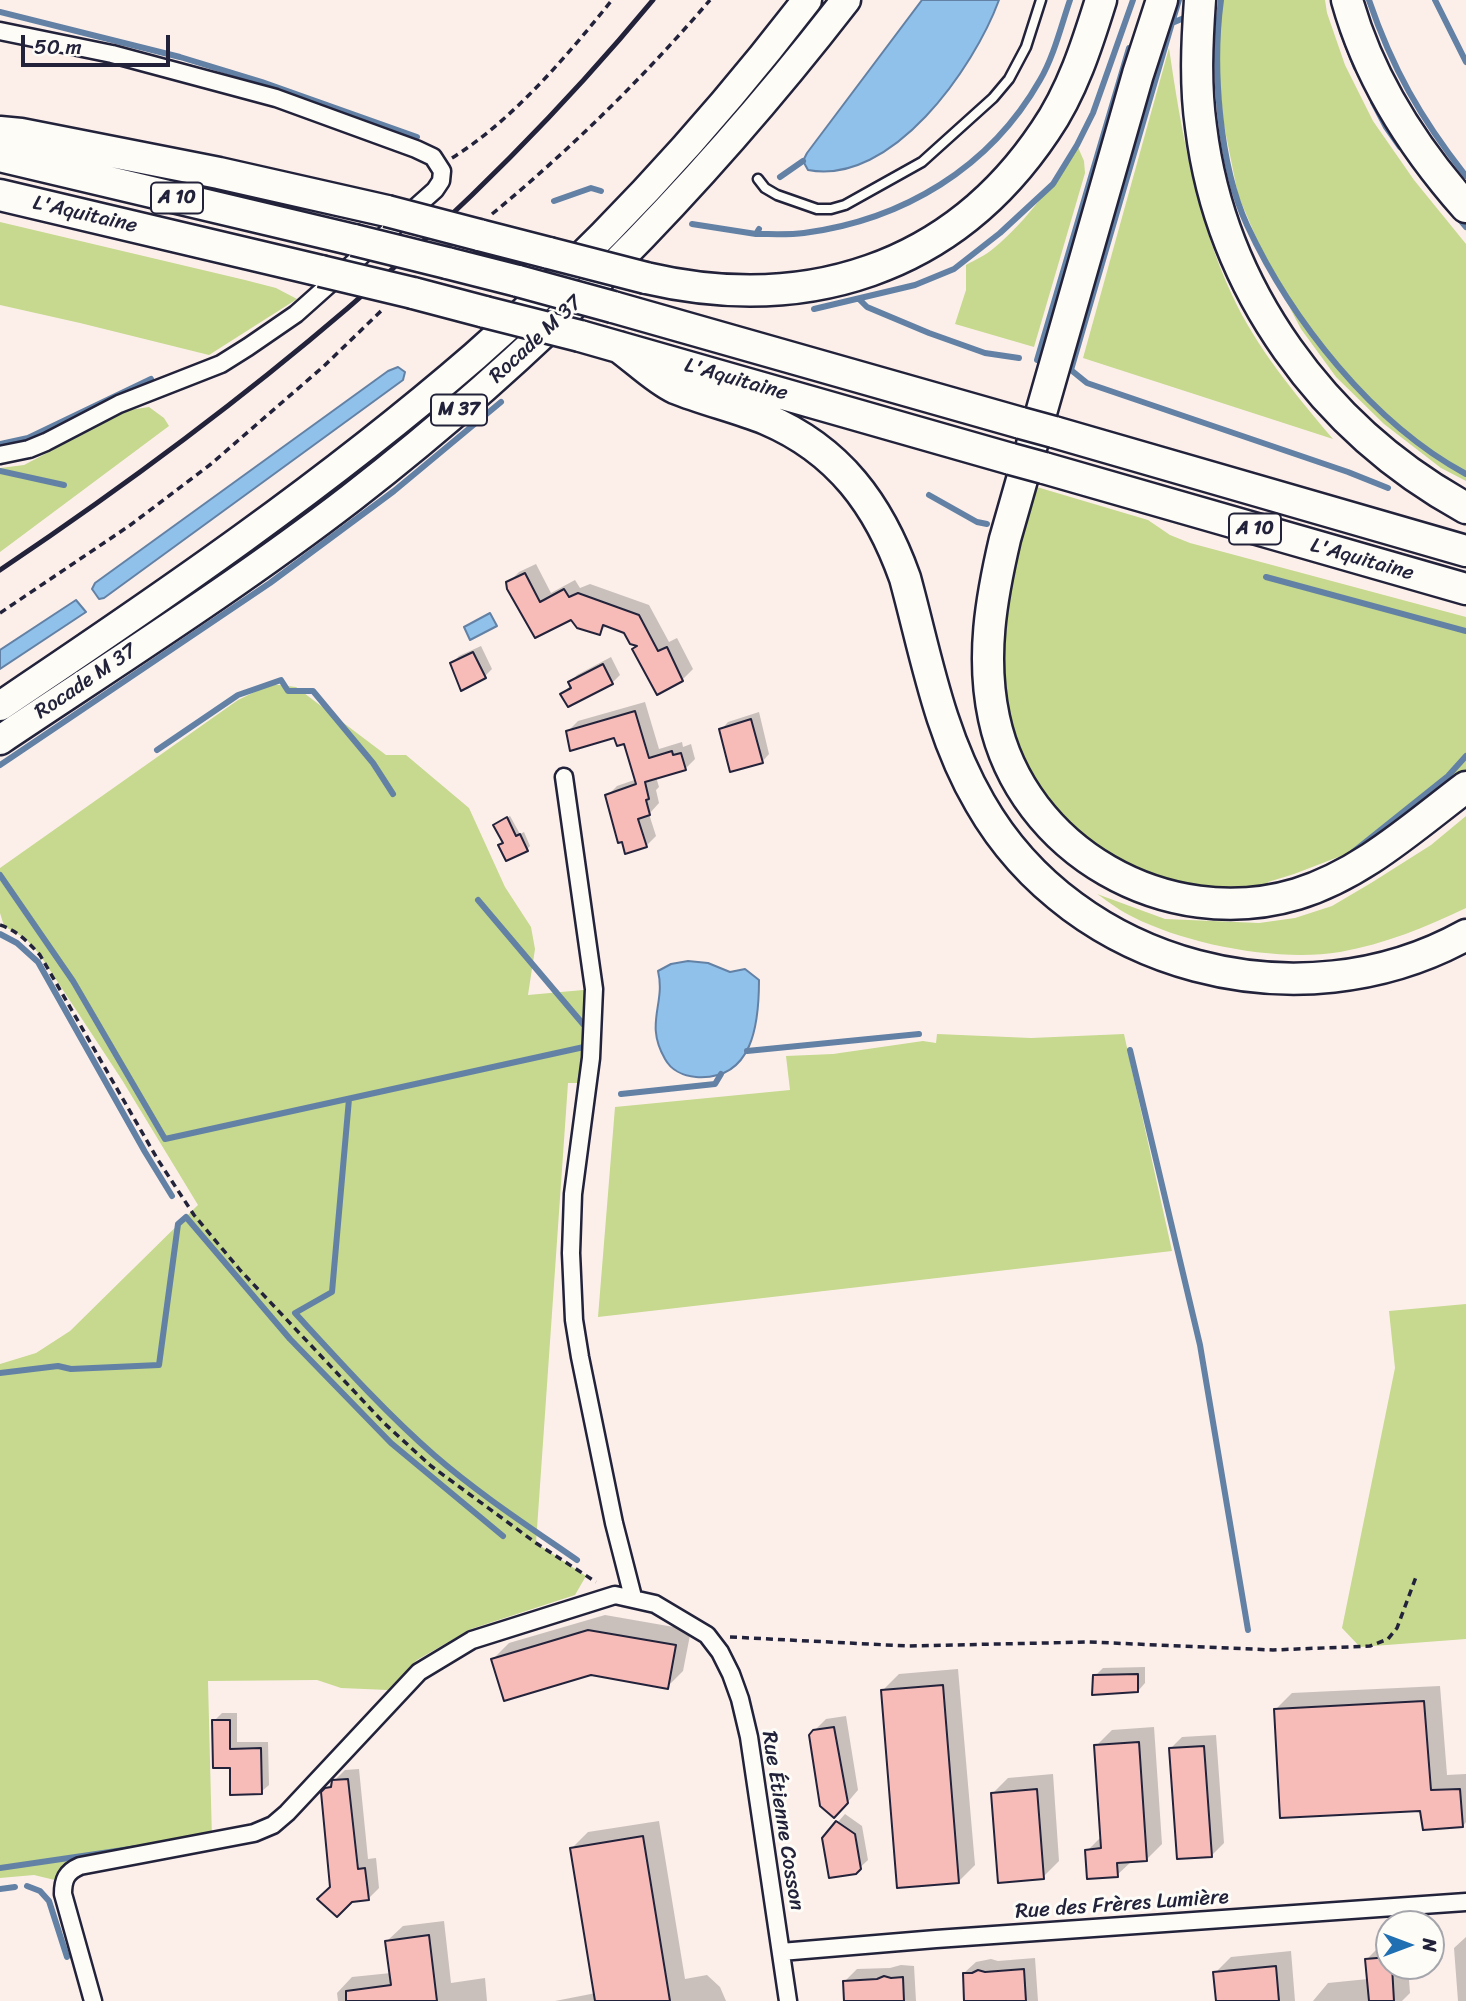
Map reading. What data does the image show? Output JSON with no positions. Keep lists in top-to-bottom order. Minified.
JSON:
{"streets":{"highway":["A 10","L'Aquitaine","Rocade M 37","M 37"],"street":["Rue Étienne Cosson","Rue des Frères Lumière"]},"crossings":[["Rue Étienne Cosson","Rue des Frères Lumière"]],"scale_bar":"50 m","north":"right"}
